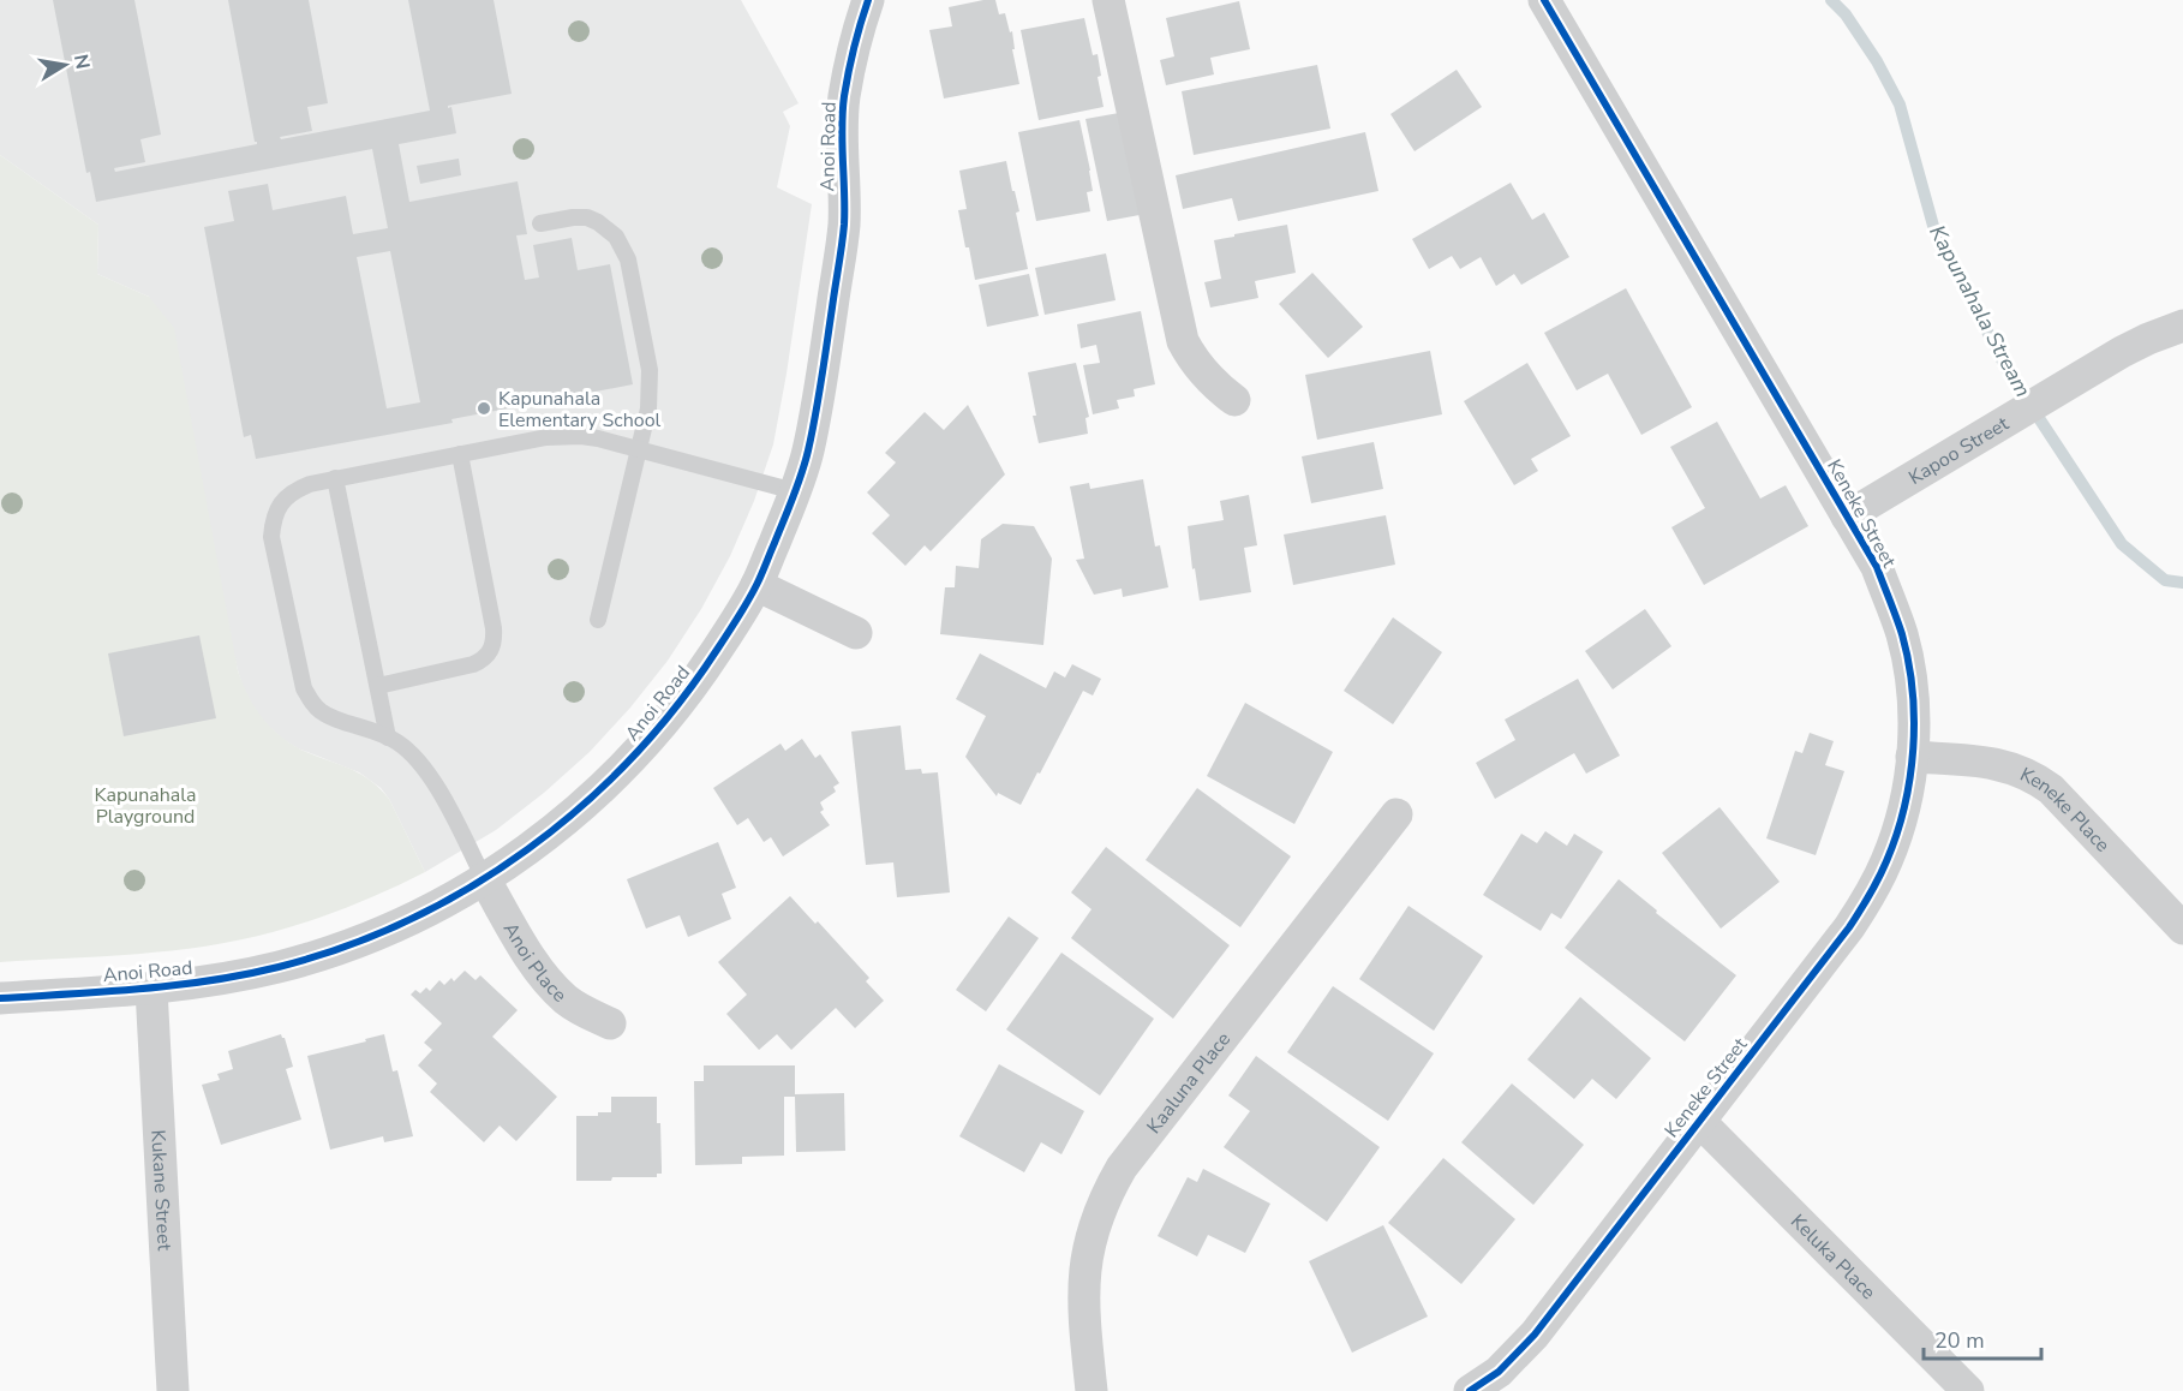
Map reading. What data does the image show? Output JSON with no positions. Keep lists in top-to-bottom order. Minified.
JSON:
{"streets":{"street":["Anoi Road","Kapoo Street","Keneke Street","Keneke Place","Anoi Place","Kaaluna Place","Kukane Street","Keluka Place"]},"crossings":[["Anoi Road","Anoi Place"],["Anoi Road","Kukane Street"],["Kapoo Street","Keneke Street"],["Keneke Street","Keneke Place"],["Keneke Street","Keluka Place"]],"water":["Kapunahala Stream"],"parks":["Kapunahala Playground"],"places":["Kapunahala Elementary School"],"scale_bar":"20 m","north":"right"}
